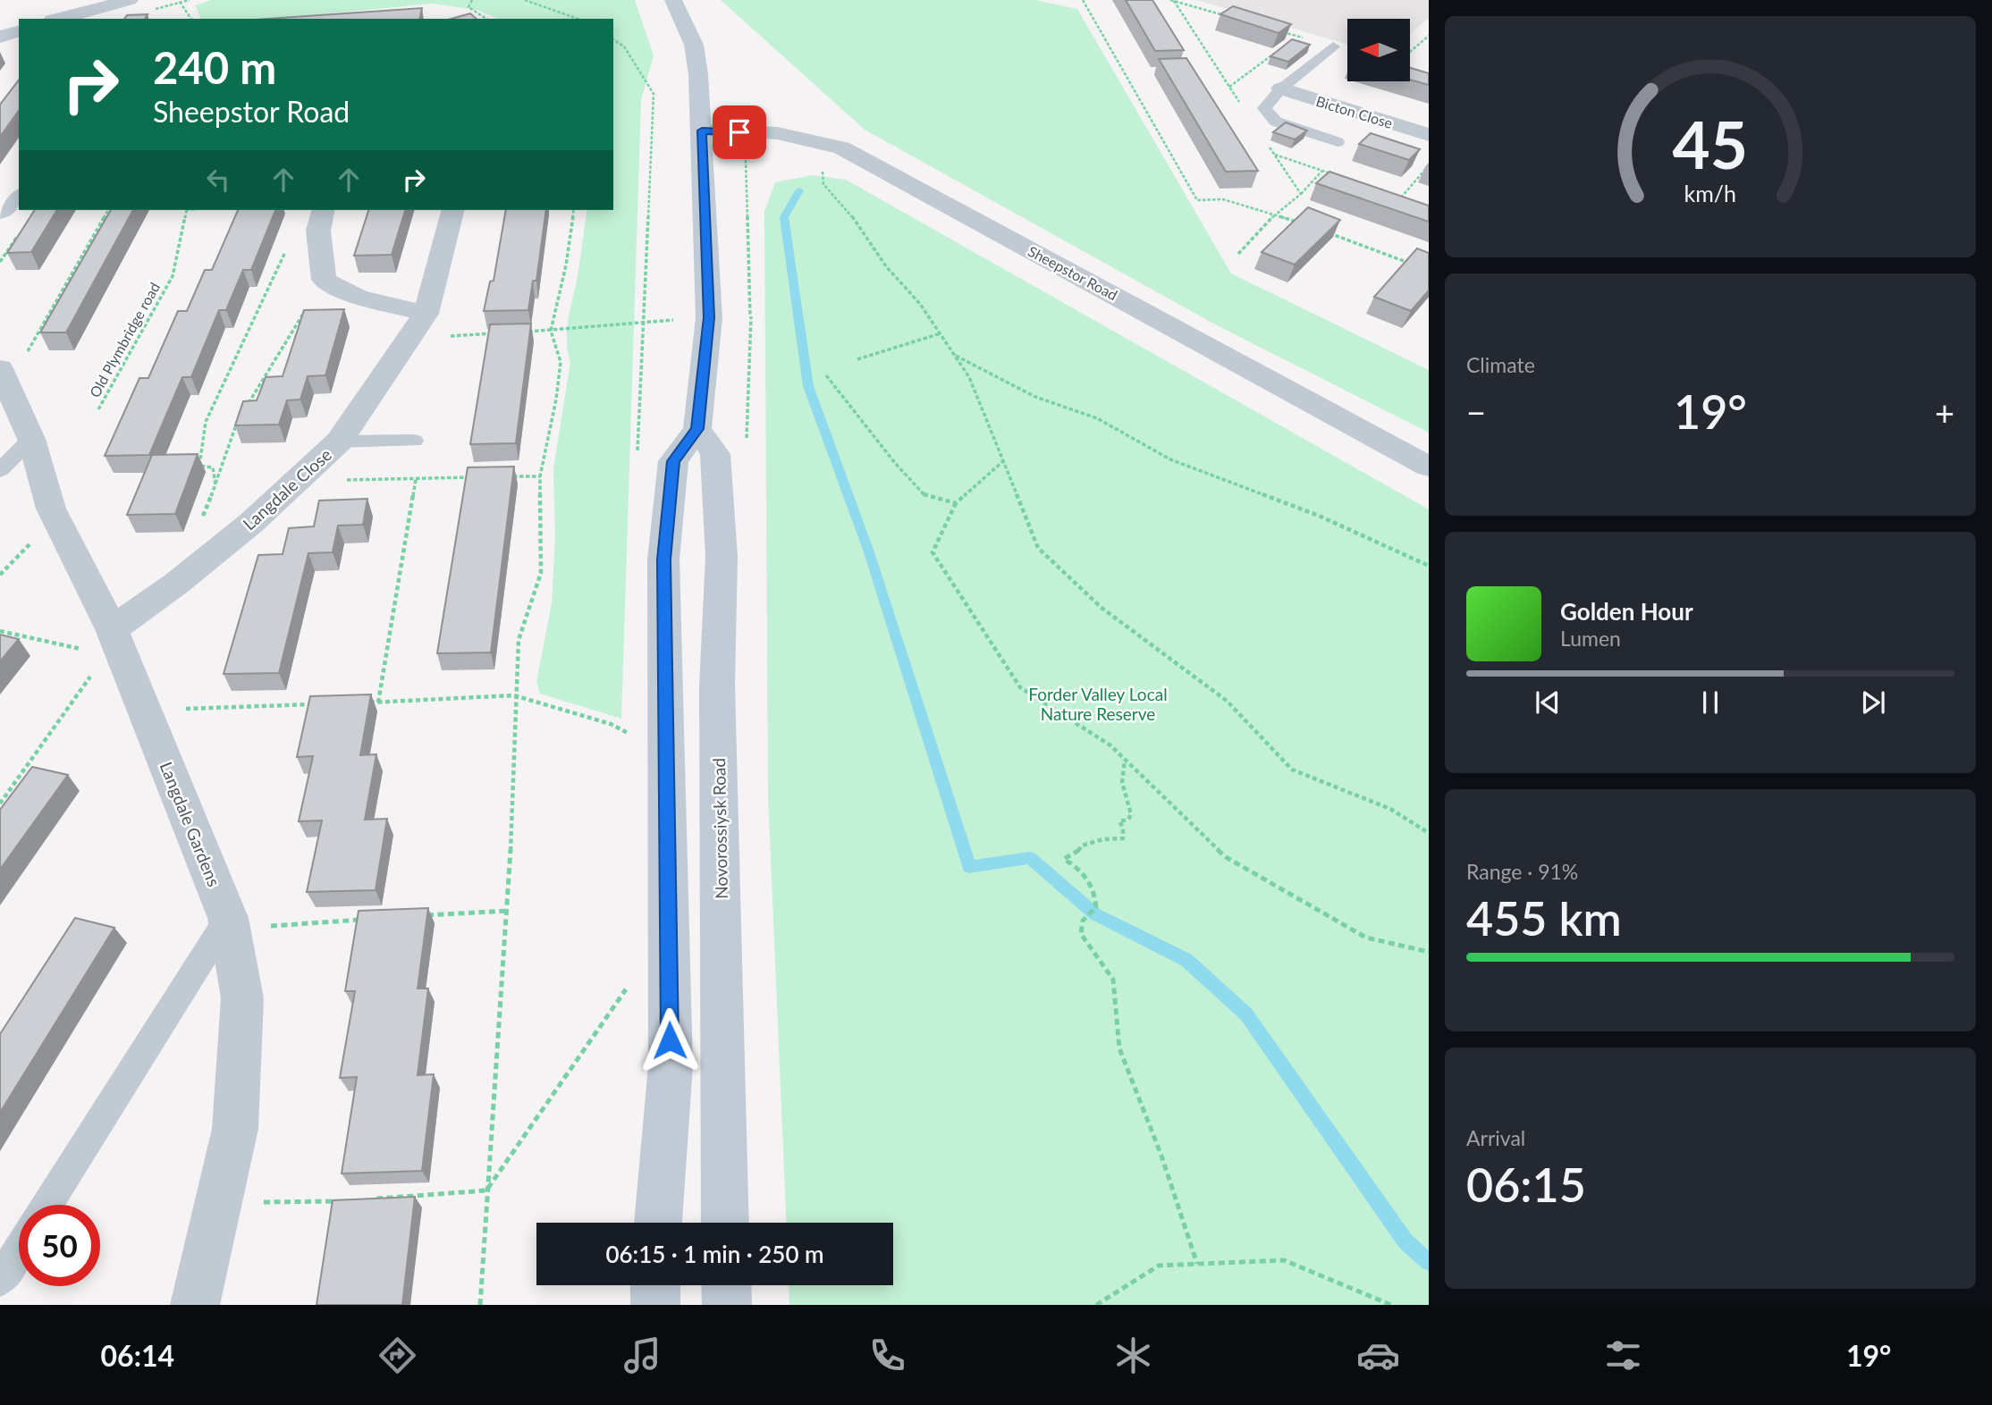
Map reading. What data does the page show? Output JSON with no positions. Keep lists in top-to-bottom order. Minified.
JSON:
{"streets":{"main road":["Novorossiysk Road"],"street":["Bicton Close","Sheepstor Road","Langdale Close","Langdale Gardens"],"path":["Old Plymbridge road"]},"crossings":[["Langdale Close","Langdale Gardens"]],"parks":["Forder Valley Local Nature Reserve"],"north":"left","page":{"turn":["240 m","Sheepstor Road"],"tile":["Climate",["Range · 91%","455 km"],["Arrival","06:15"]],"heat":["−","19°","+"],"song":["Golden Hour","Lumen"],"limit":"50","trip":"06:15 · 1 min · 250 m","tabs":["06:14","19°"],"gauge":["45","km/h"]}}
